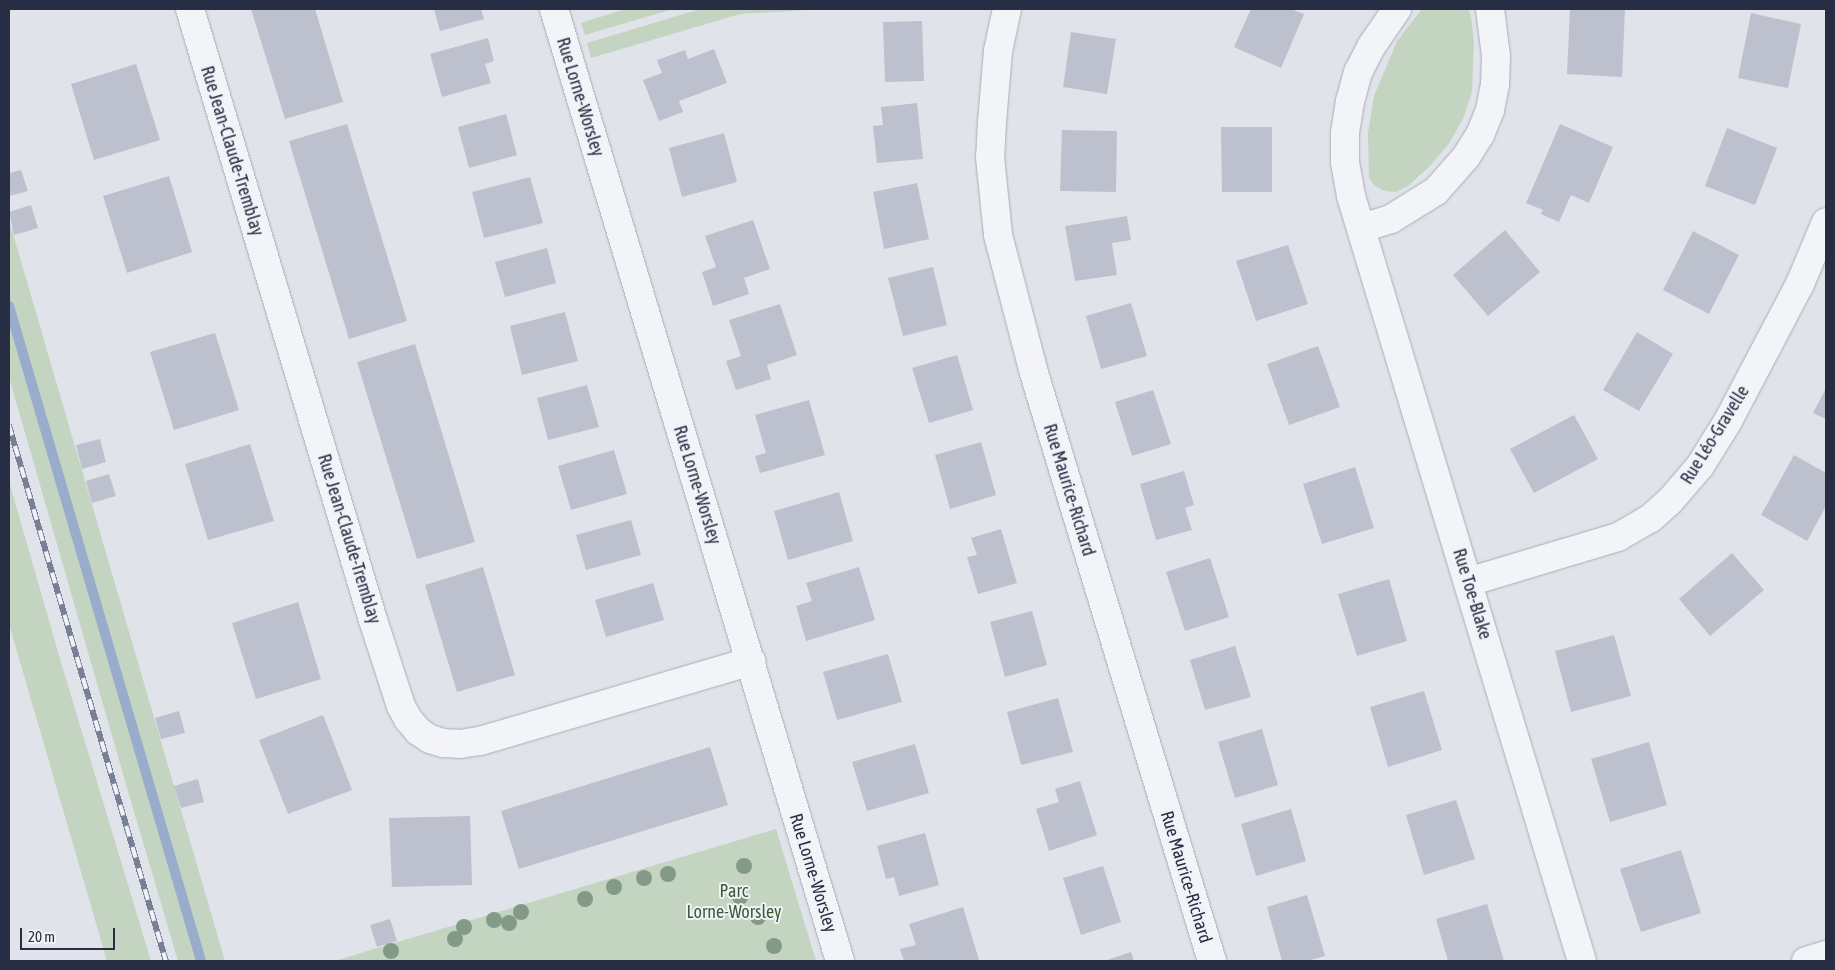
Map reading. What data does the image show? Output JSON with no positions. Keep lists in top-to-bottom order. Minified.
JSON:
{"streets":{"street":["Rue Lorne-Worsley","Rue Jean-Claude-Tremblay","Rue Léo-Gravelle","Rue Maurice-Richard","Rue Toe-Blake"]},"crossings":[["Rue Lorne-Worsley","Rue Jean-Claude-Tremblay"],["Rue Léo-Gravelle","Rue Toe-Blake"]],"parks":["Parc Lorne-Worsley"],"scale_bar":"20 m"}
